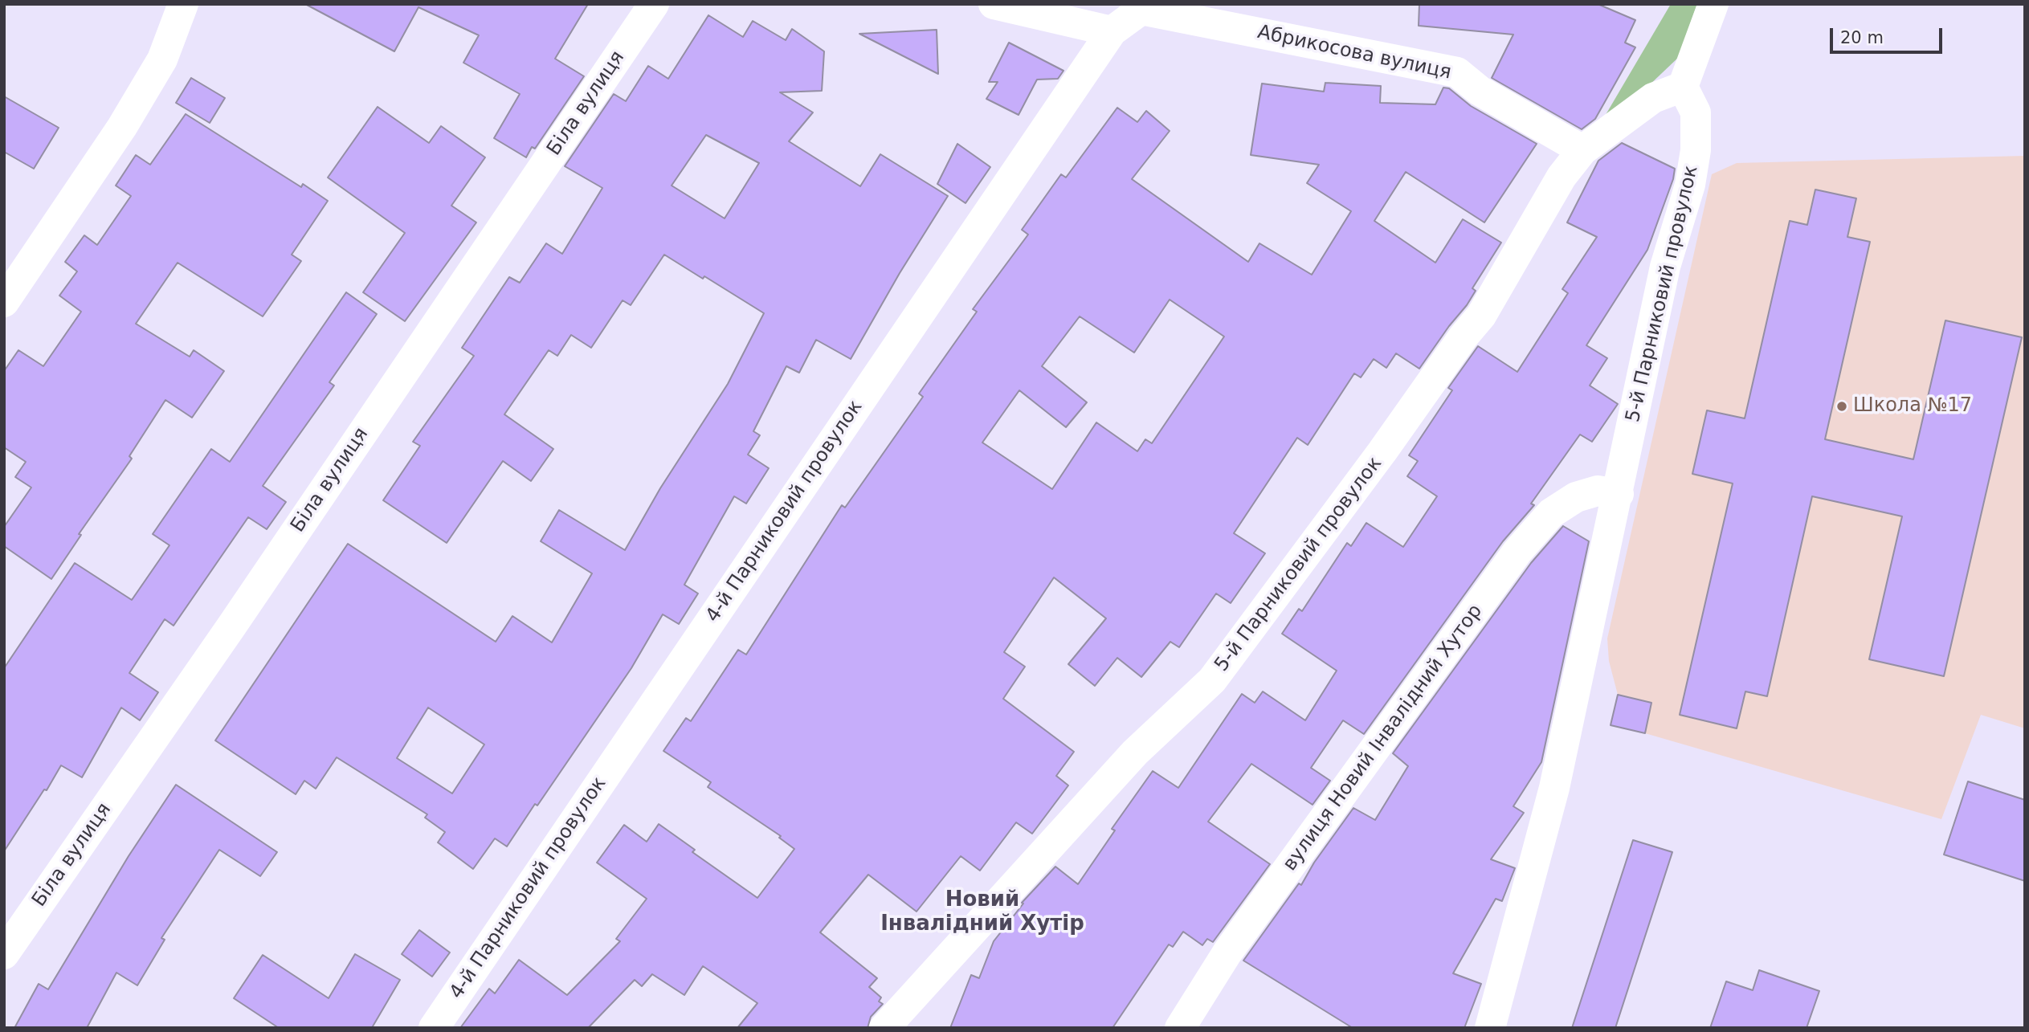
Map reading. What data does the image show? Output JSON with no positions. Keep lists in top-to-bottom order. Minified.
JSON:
{"streets":{"street":["Абрикосова вулиця","Біла вулиця","5-й Парниковий провулок","4-й Парниковий провулок","вулиця Новий Інвалідний Хутор"]},"crossings":[["Абрикосова вулиця","5-й Парниковий провулок"],["Абрикосова вулиця","4-й Парниковий провулок"],["5-й Парниковий провулок","вулиця Новий Інвалідний Хутор"]],"districts":["Новий Інвалідний Хутір"],"places":["Школа №17"],"scale_bar":"20 m"}
